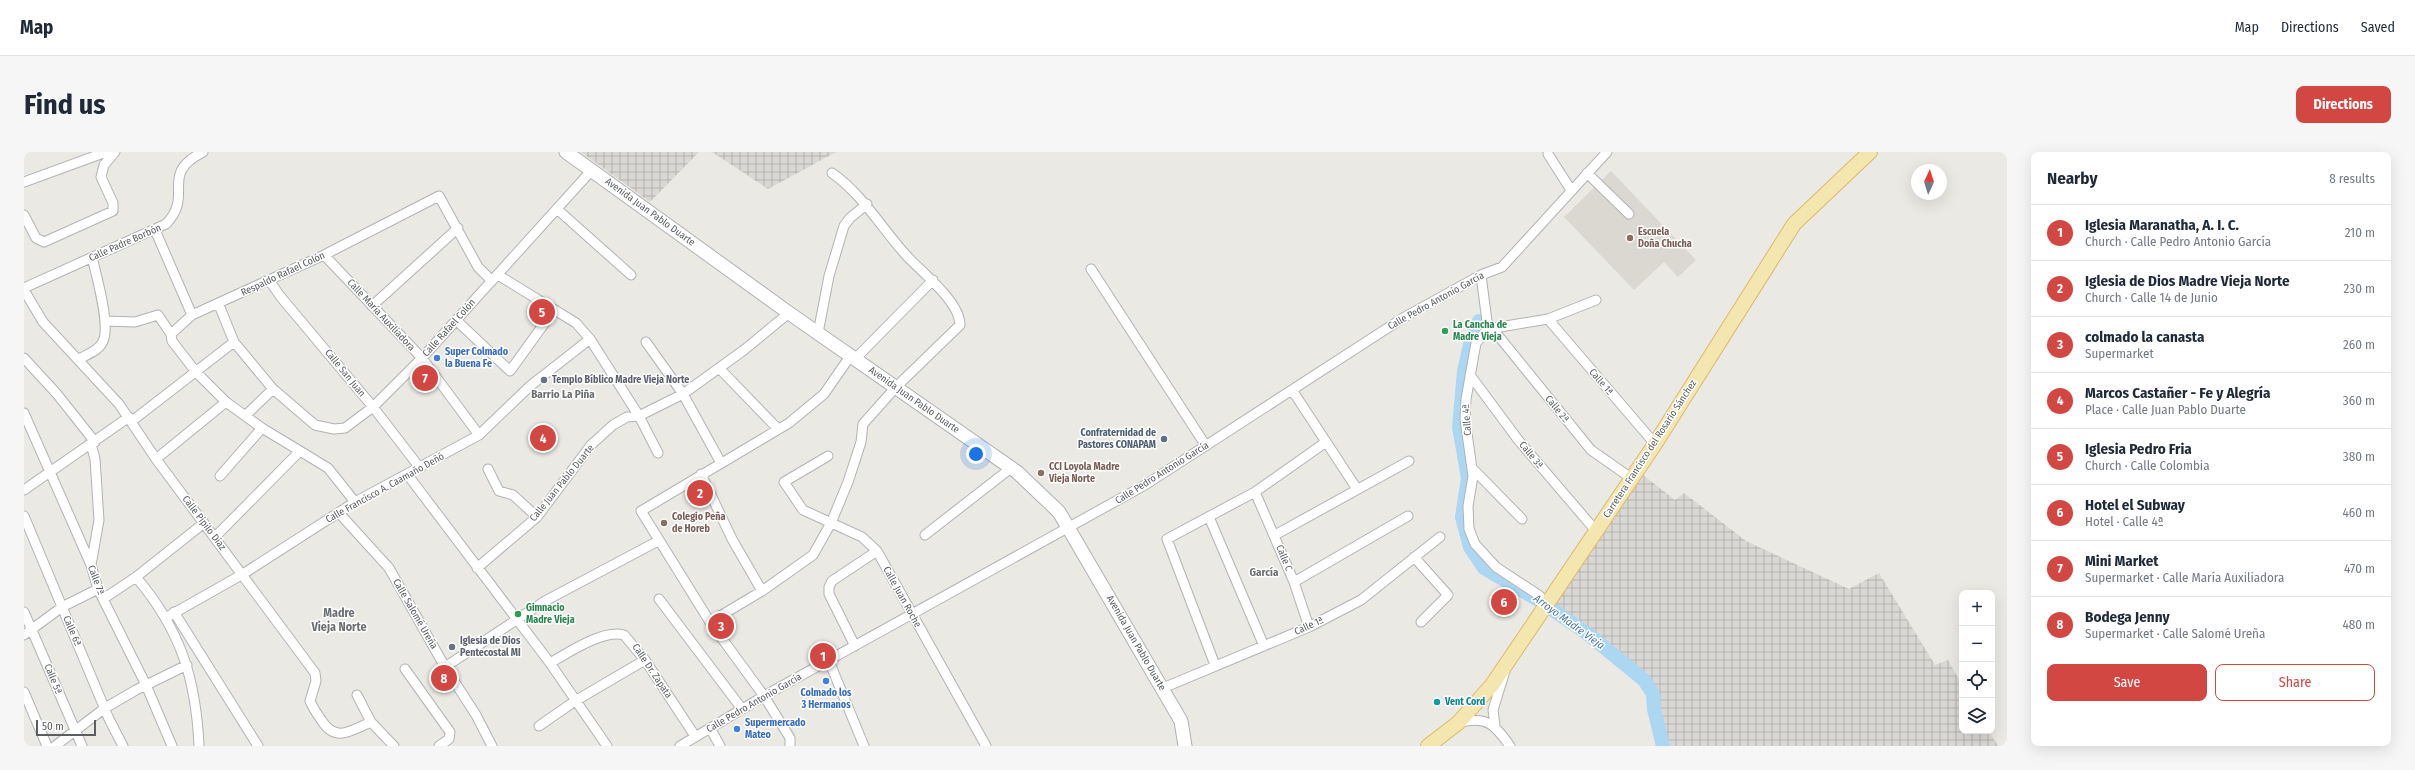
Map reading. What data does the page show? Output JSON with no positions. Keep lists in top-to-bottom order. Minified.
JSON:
{"streets":{"main road":["Avenida Juan Pablo Duarte","Carretera Francisco del Rosario Sánchez"],"street":["Calle Padre Borbón","Respaldo Rafael Colón","Calle Pedro Antonio García","Calle María Auxiliadora","Calle Rafael Colón","Calle San Juan","Calle 1ª","Calle 2ª","Calle 4ª","Calle 3ª","Calle Juan Pablo Duarte","Calle Francisco A. Caamaño Deñó","Calle Pipilo Díaz","Calle C","Calle 7ª","Calle Juan Roche","Calle Salomé Ureña","Calle 6ª","Calle Dr. Zapata","Calle 5ª"]},"crossings":[["Avenida Juan Pablo Duarte","Calle Pedro Antonio García"],["Avenida Juan Pablo Duarte","Calle Rafael Colón"],["Avenida Juan Pablo Duarte","Calle 1ª"],["Avenida Juan Pablo Duarte","Calle Juan Pablo Duarte"],["Calle Padre Borbón","Calle Pipilo Díaz"],["Respaldo Rafael Colón","Calle María Auxiliadora"],["Respaldo Rafael Colón","Calle Rafael Colón"],["Respaldo Rafael Colón","Calle San Juan"],["Calle Pedro Antonio García","Calle Juan Roche"],["Calle Pedro Antonio García","Calle Dr. Zapata"],["Calle María Auxiliadora","Calle Rafael Colón"],["Calle María Auxiliadora","Calle Francisco A. Caamaño Deñó"],["Calle Rafael Colón","Calle San Juan"],["Calle San Juan","Calle Francisco A. Caamaño Deñó"],["Calle 1ª","Carretera Francisco del Rosario Sánchez"],["Calle 1ª","Calle C"],["Calle 2ª","Calle 4ª"],["Calle 2ª","Carretera Francisco del Rosario Sánchez"],["Calle 4ª","Carretera Francisco del Rosario Sánchez"],["Calle 4ª","Calle 3ª"],["Carretera Francisco del Rosario Sánchez","Calle 3ª"],["Calle Francisco A. Caamaño Deñó","Calle Pipilo Díaz"],["Calle Francisco A. Caamaño Deñó","Calle Salomé Ureña"]],"districts":["Barrio La Piña","García","Madre Vieja Norte"],"water":["Arroyo Madre Vieja"],"places":["Escuela Doña Chucha","La Cancha de Madre Vieja","Super Colmado la Buena Fe","Templo Bíblico Madre Vieja Norte","Confraternidad de Pastores CONAPAM","CCI Loyola Madre Vieja Norte","Colegio Peña de Horeb","Gimnacio Madre Vieja","Iglesia de Dios Pentecostal MI","Colmado los 3 Hermanos","Vent Cord","Supermercado Mateo"],"scale_bar":"50 m","north":"top","page":{"header":"Map","nav":["Map","Directions","Saved"],"buttons":["Directions",["Save","Share"]],"title":"Find us","heading":["Nearby","8 results"],"list":[{"mark":"1","name":"Iglesia Maranatha, A. I. C.","note":"Church · Calle Pedro Antonio García","value":"210 m"},{"mark":"2","name":"Iglesia de Dios Madre Vieja Norte","note":"Church · Calle 14 de Junio","value":"230 m"},{"mark":"3","name":"colmado la canasta","note":"Supermarket","value":"260 m"},{"mark":"4","name":"Marcos Castañer - Fe y Alegría","note":"Place · Calle Juan Pablo Duarte","value":"360 m"},{"mark":"5","name":"Iglesia Pedro Fria","note":"Church · Calle Colombia","value":"380 m"},{"mark":"6","name":"Hotel el Subway","note":"Hotel · Calle 4ª","value":"460 m"},{"mark":"7","name":"Mini Market","note":"Supermarket · Calle María Auxiliadora","value":"470 m"},{"mark":"8","name":"Bodega Jenny","note":"Supermarket · Calle Salomé Ureña","value":"480 m"}],"pins":["5","7","4","2","6","3","1","8"],"map_buttons":["+","−"],"scale":"50 m"}}
